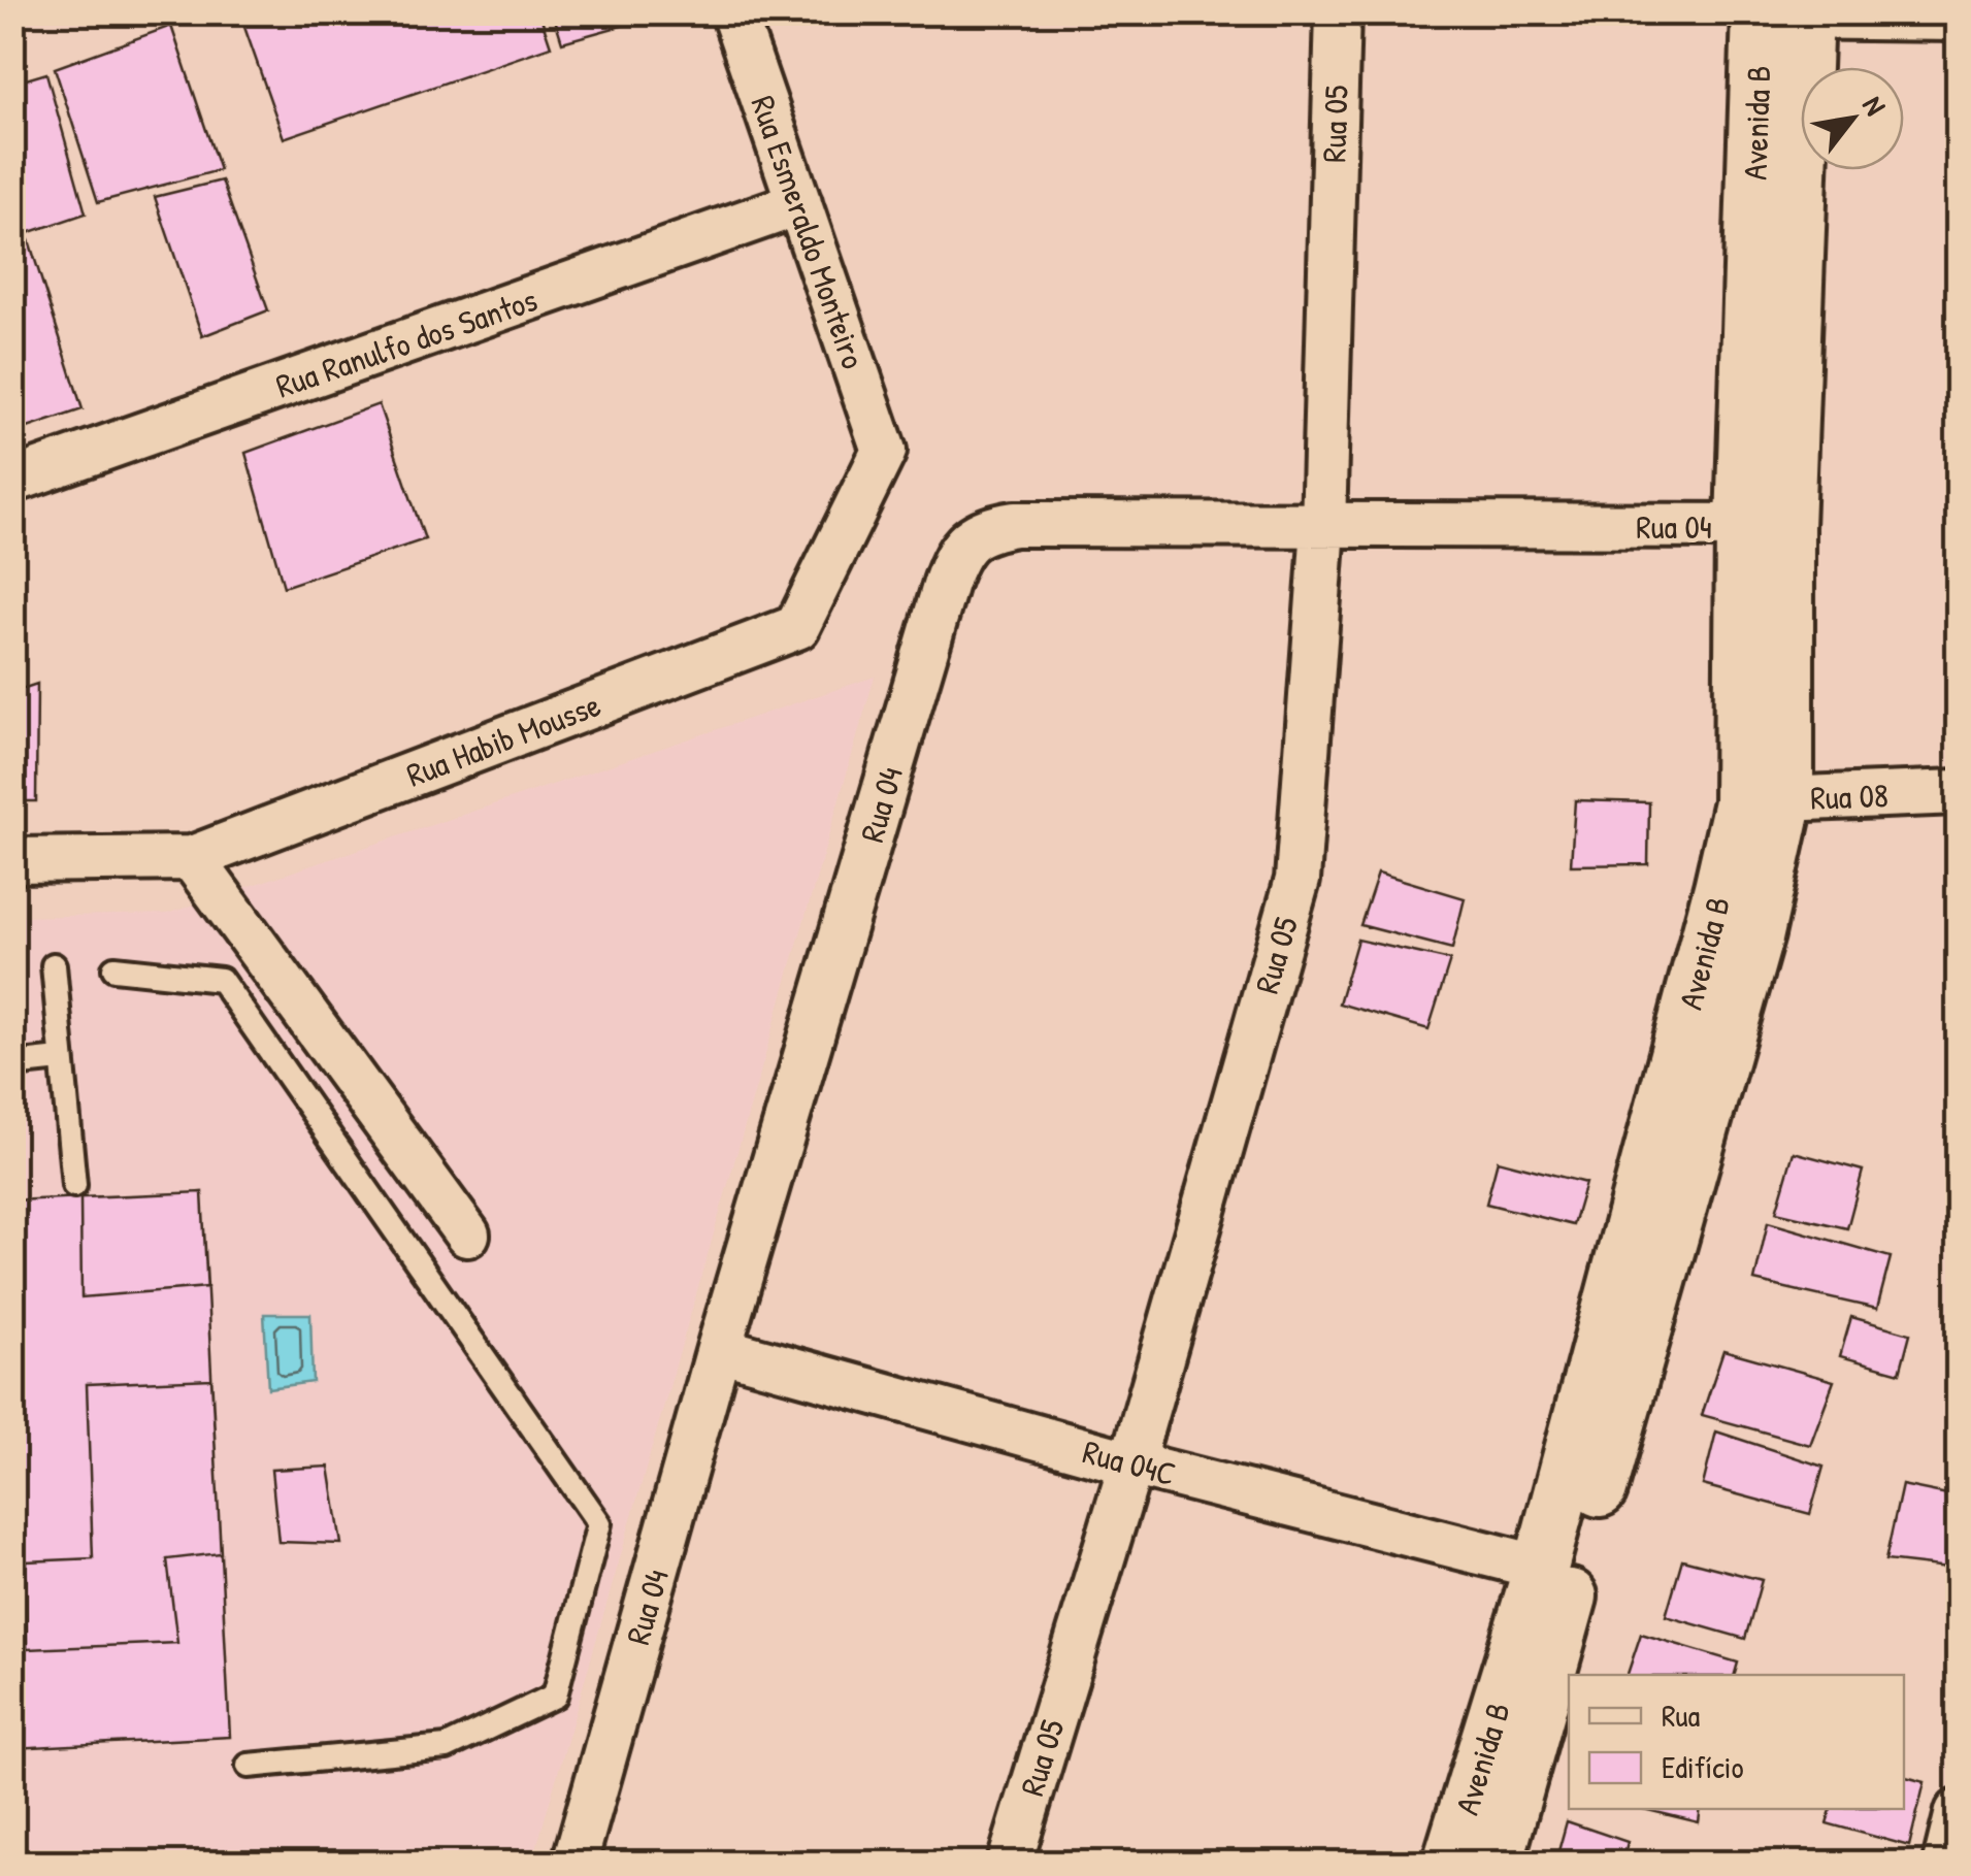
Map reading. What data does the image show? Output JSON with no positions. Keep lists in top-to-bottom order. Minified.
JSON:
{"streets":{"street":["Avenida B","Rua 05","Rua Esmeraldo Monteiro","Rua Ranulfo dos Santos","Rua 04","Rua Habib Mousse","Rua 08","Rua 04C"]},"crossings":[["Avenida B","Rua 04"],["Avenida B","Rua 08"],["Avenida B","Rua 04C"],["Rua 05","Rua 04"],["Rua 05","Rua 04C"],["Rua Esmeraldo Monteiro","Rua Ranulfo dos Santos"],["Rua Esmeraldo Monteiro","Rua Habib Mousse"],["Rua 04","Rua 04C"]],"legend":["Rua","Edifício"],"north":"top right"}
